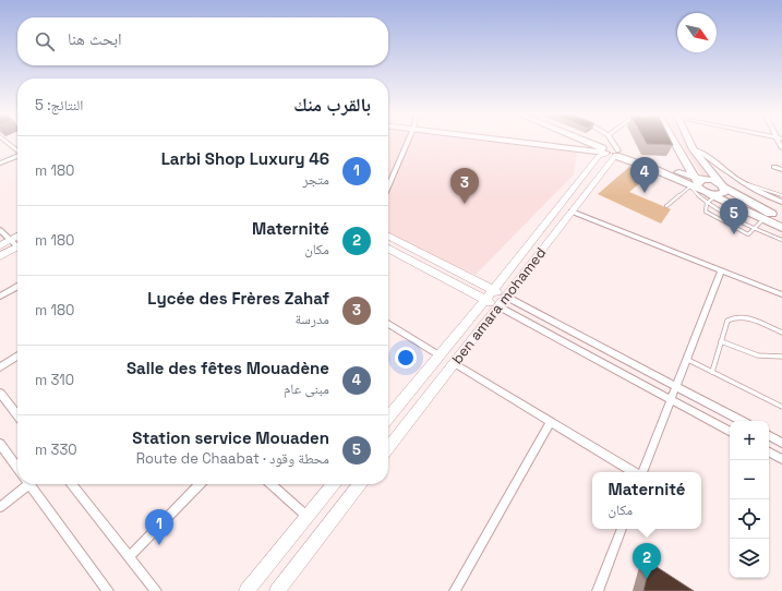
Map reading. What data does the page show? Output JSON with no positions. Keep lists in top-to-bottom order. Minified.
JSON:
{"streets":{"street":["ben amara mohamed"]},"north":"bottom right","page":{"search":"ابحث هنا","heading":["بالقرب منك","النتائج: 5"],"list":[{"mark":"1","name":"Larbi Shop Luxury 46","note":"متجر","value":"180 m"},{"mark":"2","name":"Maternité","note":"مكان","value":"180 m"},{"mark":"3","name":"Lycée des Frères Zahaf","note":"مدرسة","value":"180 m"},{"mark":"4","name":"Salle des fêtes Mouadène","note":"مبنى عام","value":"310 m"},{"mark":"5","name":"Station service Mouaden","note":"محطة وقود · Route de Chaabat","value":"330 m"}],"pins":["4","3","5","1","2"],"map_buttons":["+","−"],"popup":["Maternité","مكان"]}}
